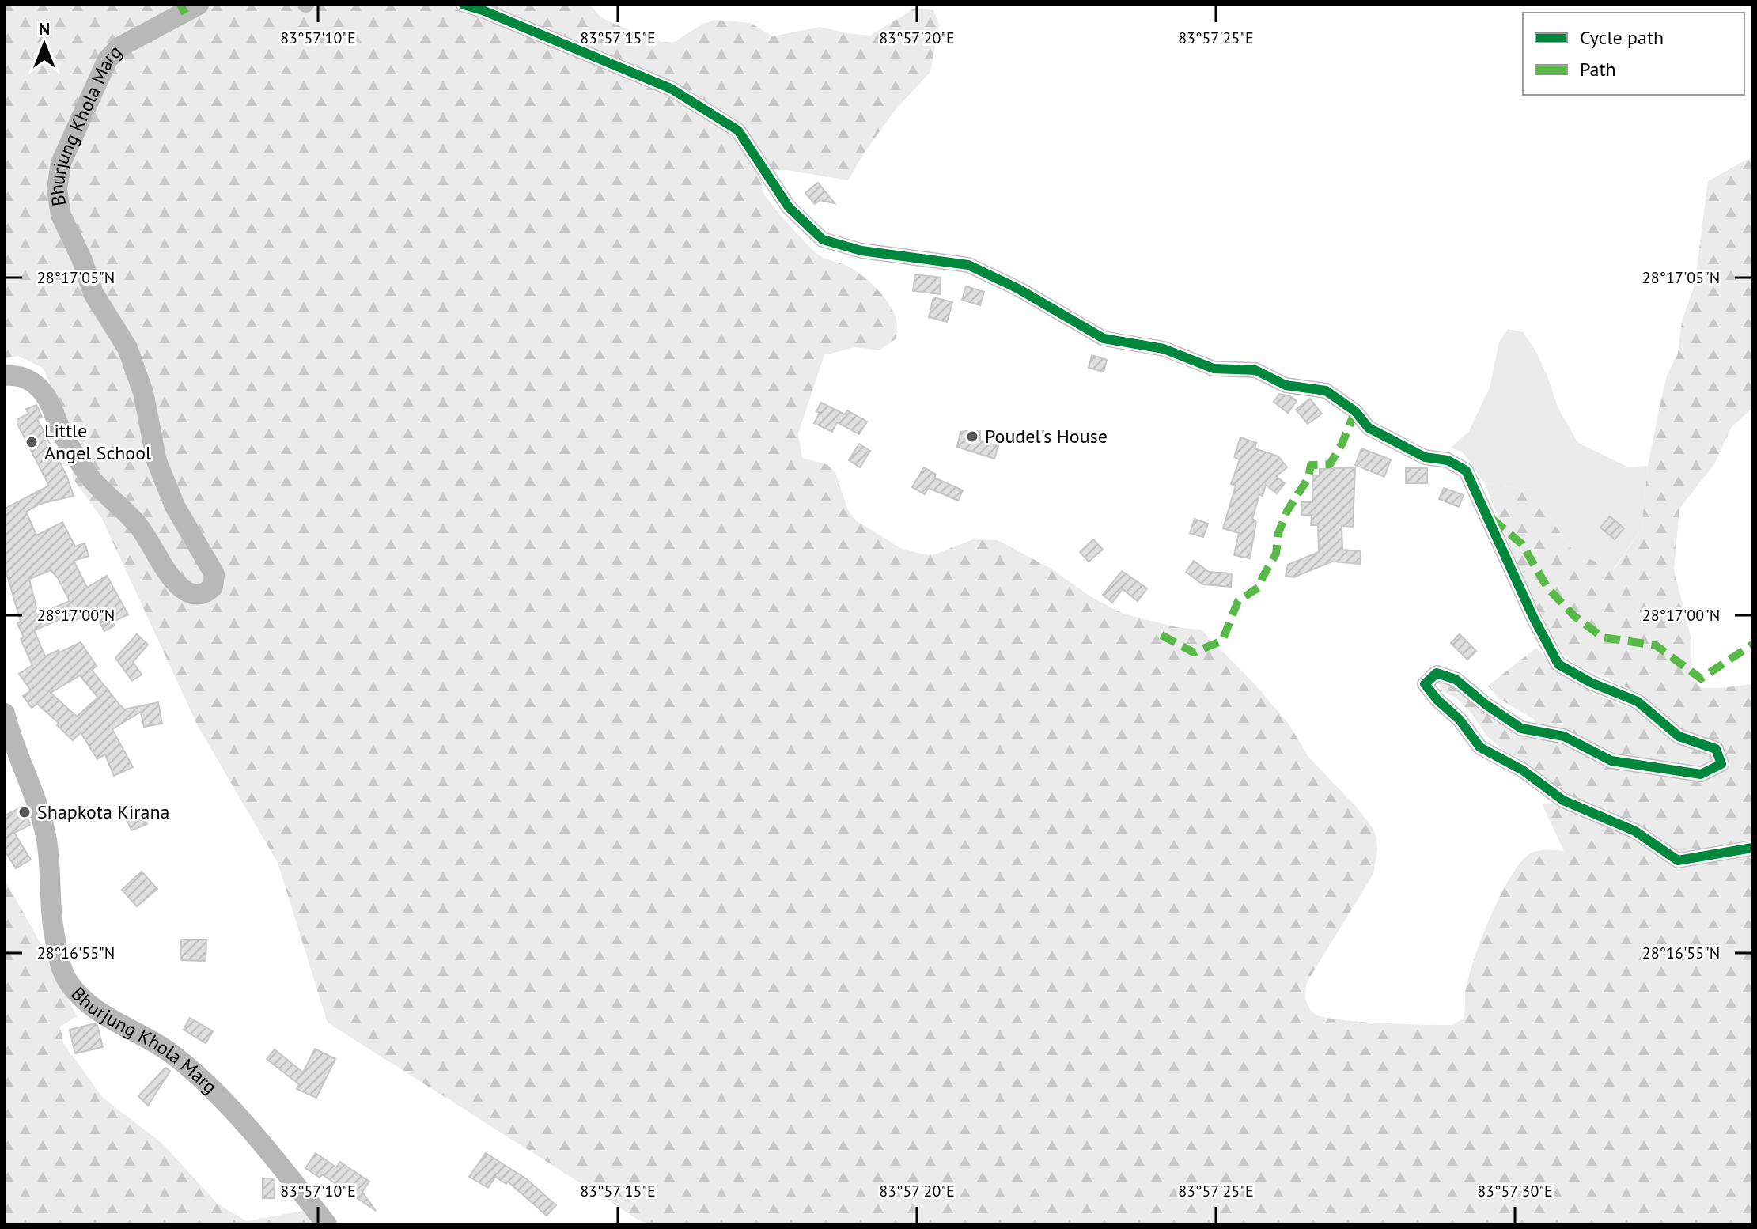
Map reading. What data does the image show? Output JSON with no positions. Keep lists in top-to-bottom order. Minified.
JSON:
{"streets":{"main road":["Bhurjung Khola Marg"]},"places":["Poudel's House","Little Angel School","Shapkota Kirana"],"legend":["Cycle path","Path"],"north":"top","coordinates":["83°57'10\"E","83°57'15\"E","83°57'20\"E","83°57'25\"E","28°17'05\"N","28°17'00\"N","28°16'55\"N","83°57'30\"E"]}
